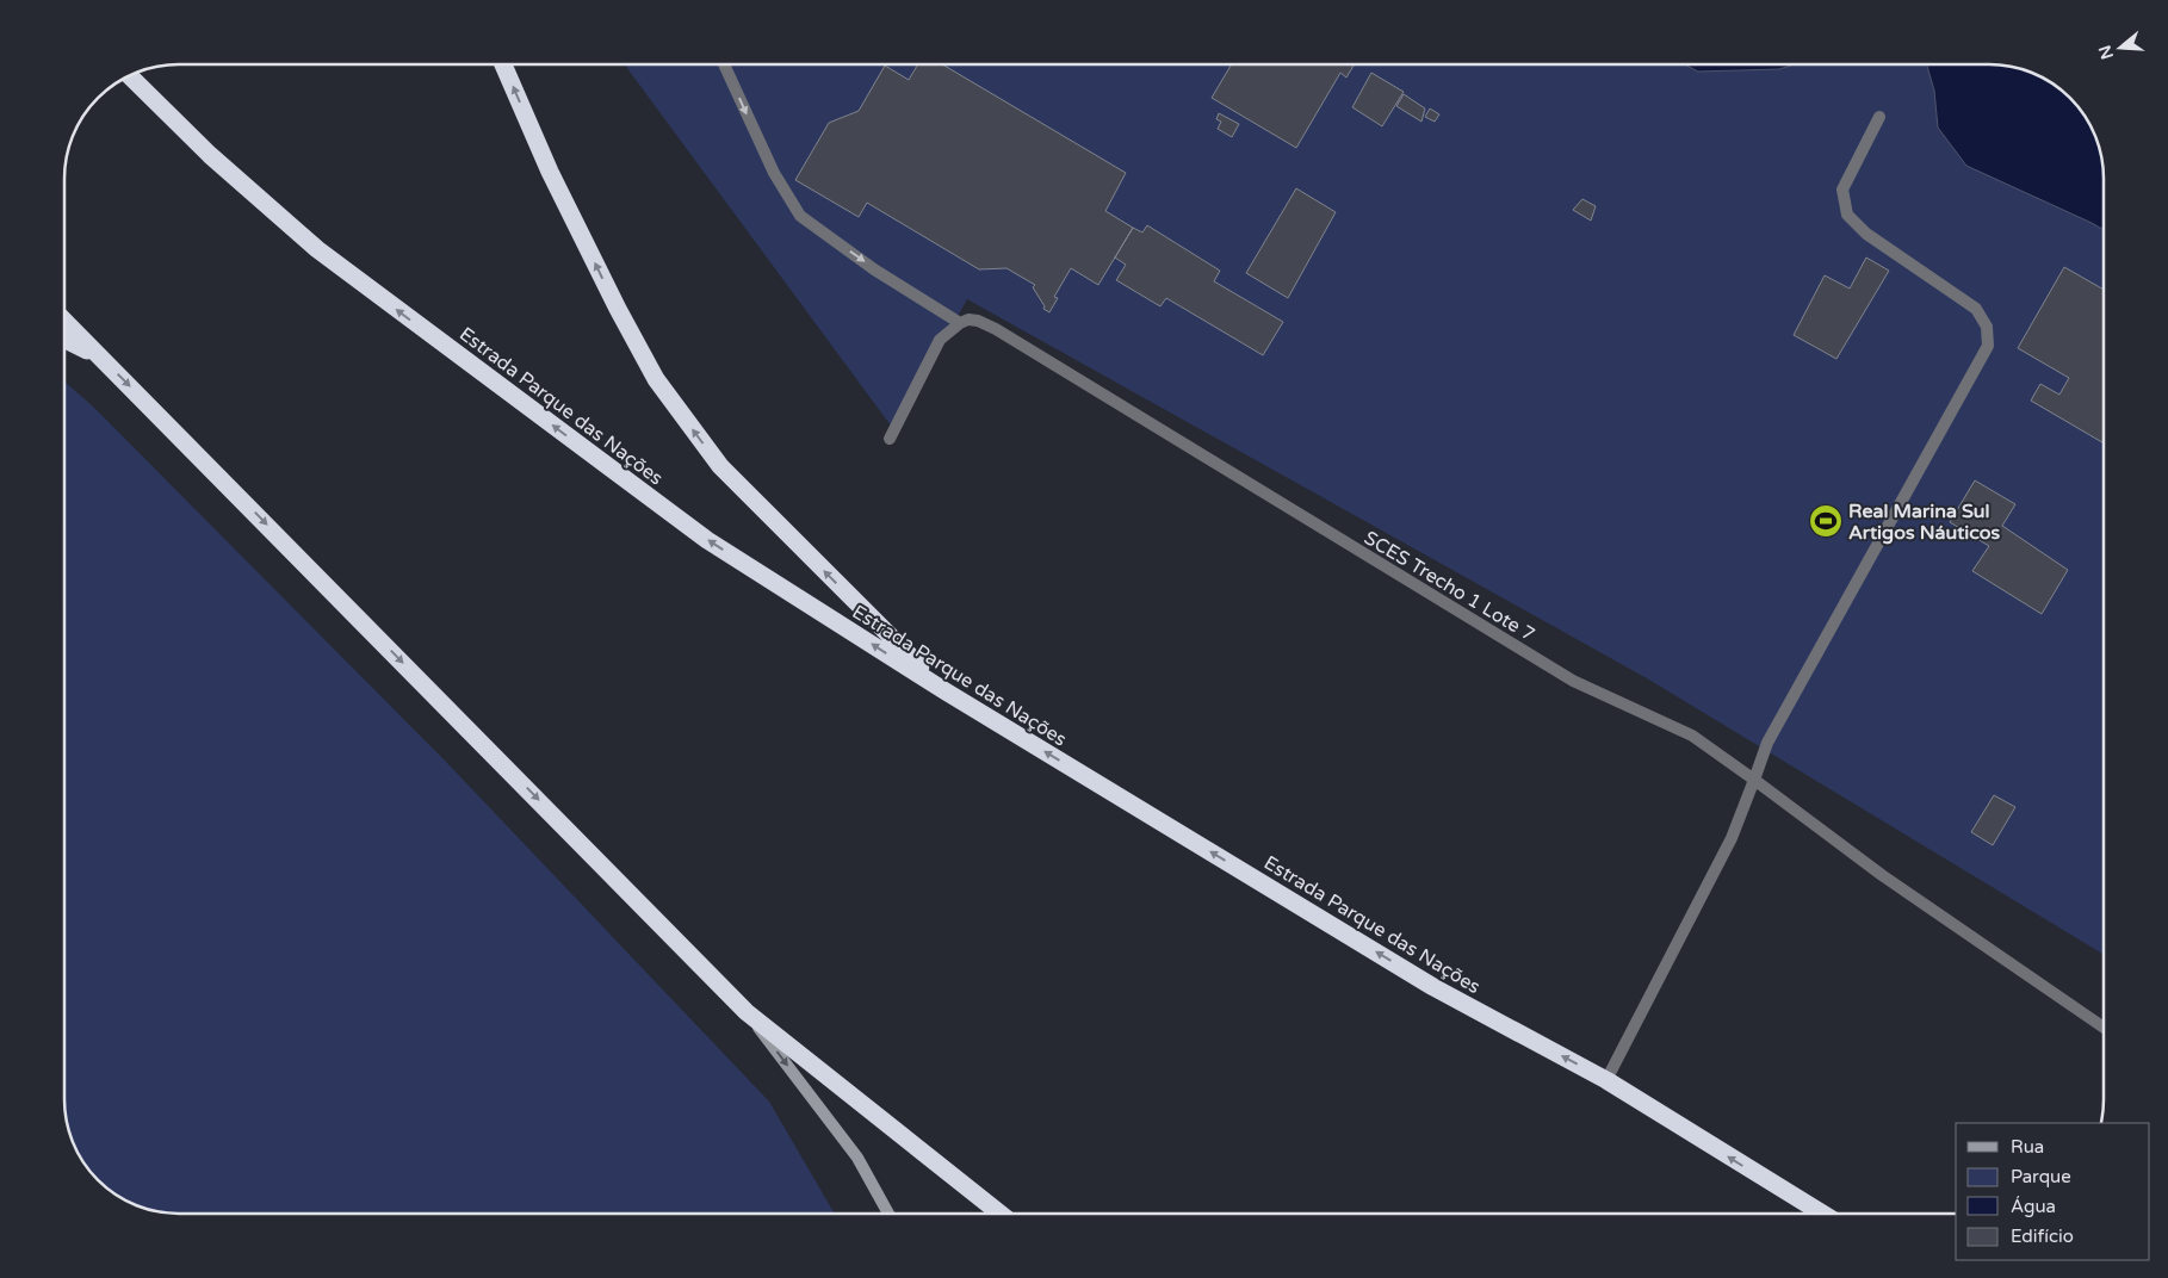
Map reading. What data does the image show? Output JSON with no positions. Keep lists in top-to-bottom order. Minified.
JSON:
{"streets":{"highway":["Estrada Parque das Nações"],"lane":["SCES Trecho 1 Lote 7"]},"one_way":["Estrada Parque das Nações"],"places":{"sports":["Real Marina Sul Artigos Náuticos"]},"legend":["Rua","Parque","Água","Edifício"],"north":"left"}
